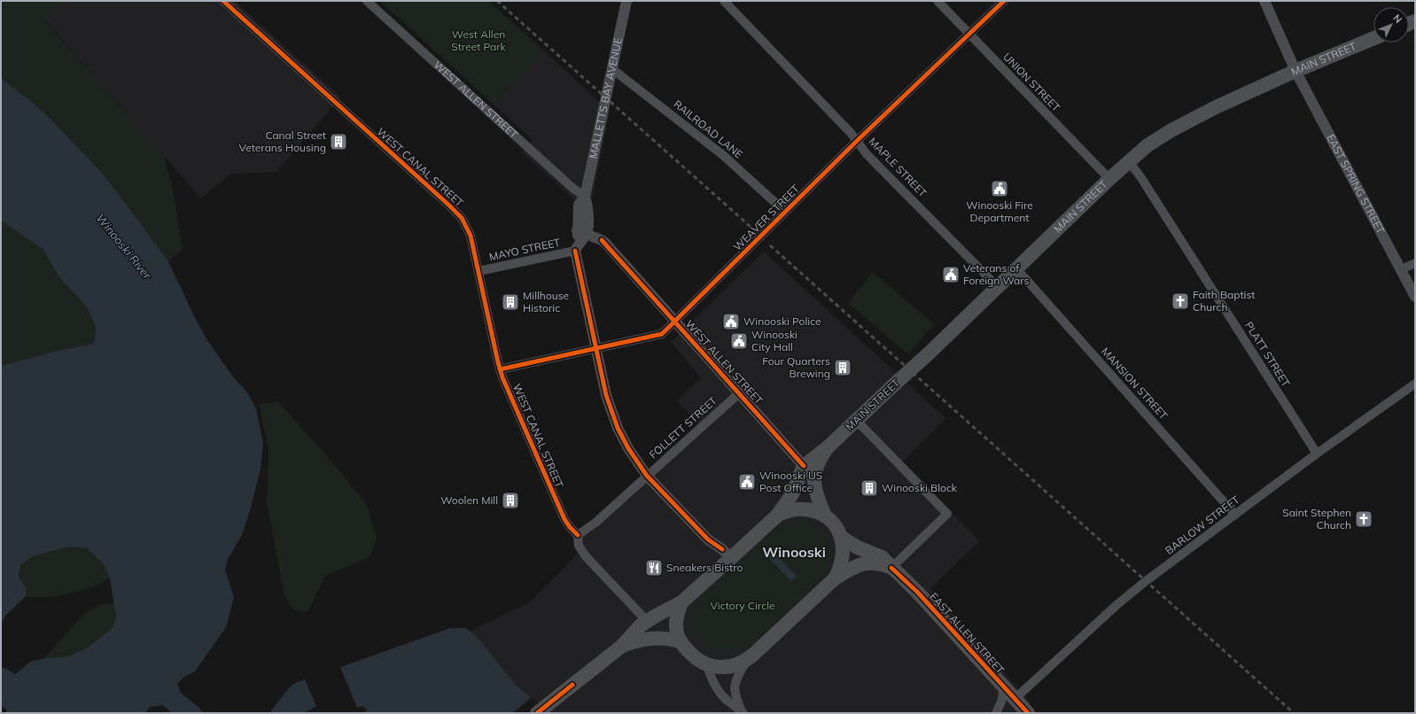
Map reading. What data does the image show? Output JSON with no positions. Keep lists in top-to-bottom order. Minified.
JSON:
{"streets":{"main road":["MAIN STREET","EAST ALLEN STREET"],"street":["UNION STREET","MALLETTS BAY AVENUE","WEST ALLEN STREET","RAILROAD LANE","WEST CANAL STREET","MAPLE STREET","EAST SPRING STREET","WEAVER STREET","MAYO STREET","PLATT STREET","MANSION STREET","FOLLETT STREET","BARLOW STREET"]},"crossings":[["MAIN STREET","UNION STREET"],["MAIN STREET","MALLETTS BAY AVENUE"],["MAIN STREET","WEST ALLEN STREET"],["MAIN STREET","WEST CANAL STREET"],["MAIN STREET","MAPLE STREET"],["MAIN STREET","EAST SPRING STREET"],["MAIN STREET","PLATT STREET"],["MAIN STREET","MANSION STREET"],["MAIN STREET","EAST ALLEN STREET"],["UNION STREET","WEAVER STREET"],["MALLETTS BAY AVENUE","WEST ALLEN STREET"],["MALLETTS BAY AVENUE","RAILROAD LANE"],["MALLETTS BAY AVENUE","WEAVER STREET"],["MALLETTS BAY AVENUE","MAYO STREET"],["MALLETTS BAY AVENUE","FOLLETT STREET"],["WEST ALLEN STREET","WEAVER STREET"],["WEST ALLEN STREET","FOLLETT STREET"],["RAILROAD LANE","WEAVER STREET"],["WEST CANAL STREET","WEAVER STREET"],["WEST CANAL STREET","MAYO STREET"],["WEST CANAL STREET","FOLLETT STREET"],["MAPLE STREET","WEAVER STREET"],["PLATT STREET","BARLOW STREET"],["MANSION STREET","BARLOW STREET"],["BARLOW STREET","EAST ALLEN STREET"]],"districts":["Winooski"],"water":["Winooski River"],"parks":["West Allen Street Park","Victory Circle"],"places":{"building":["Canal Street Veterans Housing","Millhouse Historic","Four Quarters Brewing","Winooski Block","Woolen Mill"],"public building":["Winooski Fire Department","Veterans of Foreign Wars","Winooski Police","Winooski City Hall","Winooski US Post Office"],"church":["Faith Baptist Church","Saint Stephen Church"],"restaurant":["Sneakers Bistro"]},"north":"top right"}
